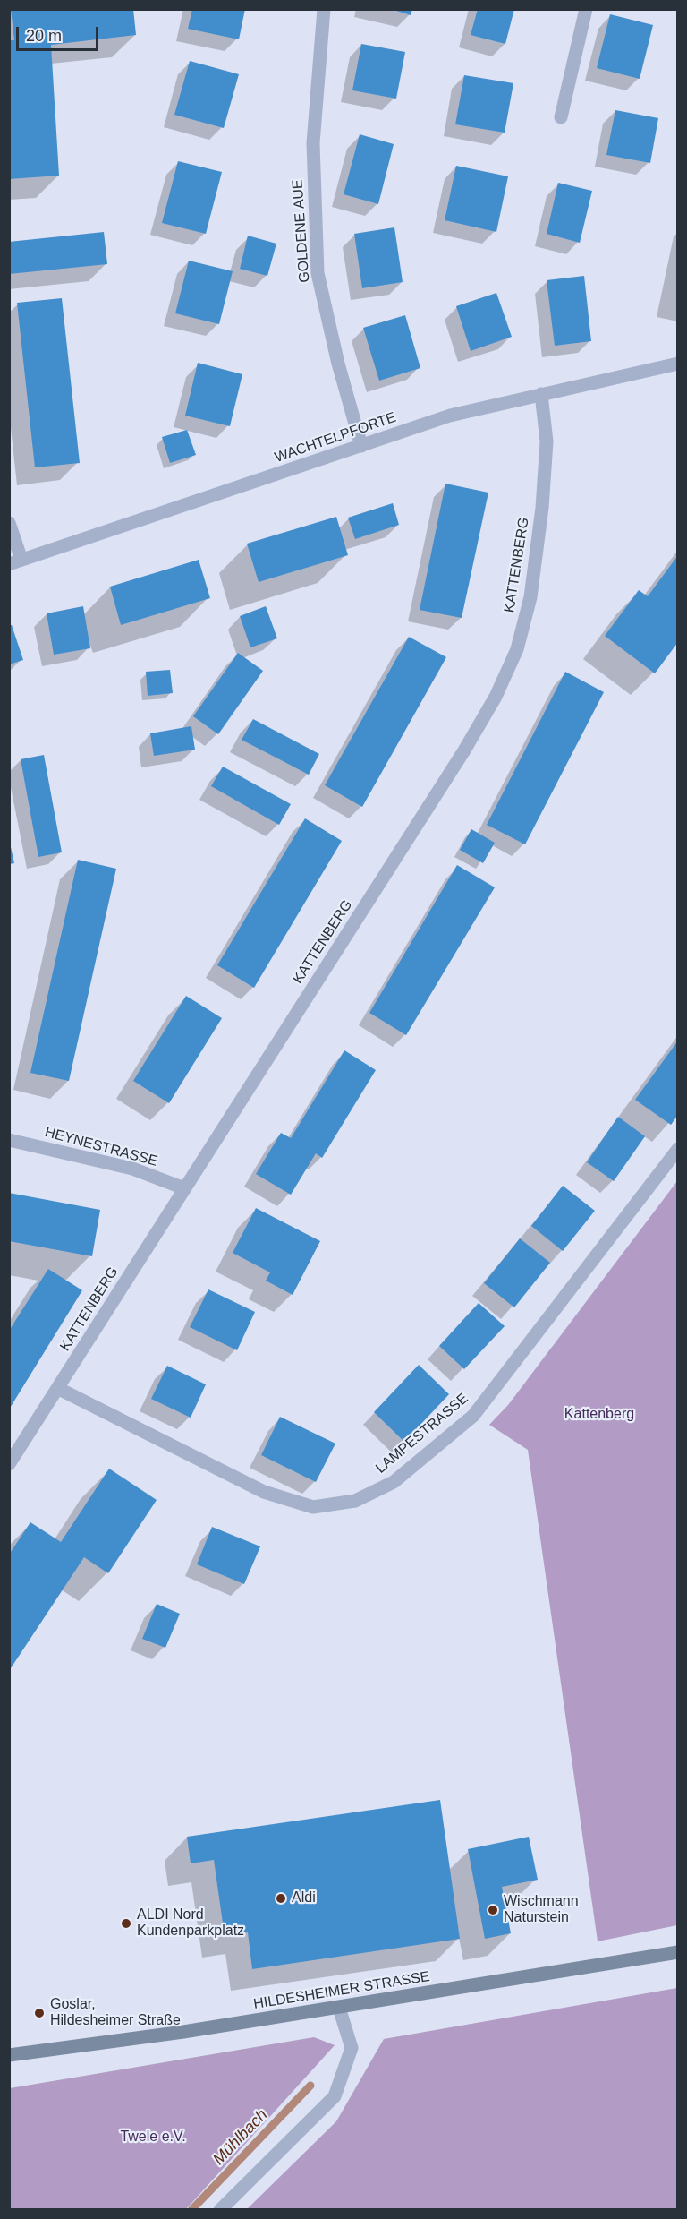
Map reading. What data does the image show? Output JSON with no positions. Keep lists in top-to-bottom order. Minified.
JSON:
{"streets":{"main road":["HILDESHEIMER STRASSE"],"street":["GOLDENE AUE","WACHTELPFORTE","KATTENBERG","HEYNESTRASSE","LAMPESTRASSE"]},"crossings":[["GOLDENE AUE","WACHTELPFORTE"],["WACHTELPFORTE","KATTENBERG"],["KATTENBERG","HEYNESTRASSE"],["KATTENBERG","LAMPESTRASSE"]],"water":["Mühlbach"],"parks":["Kattenberg","Twele e.V."],"places":["Aldi","Wischmann Naturstein","ALDI Nord Kundenparkplatz","Goslar, Hildesheimer Straße"],"scale_bar":"20 m"}
